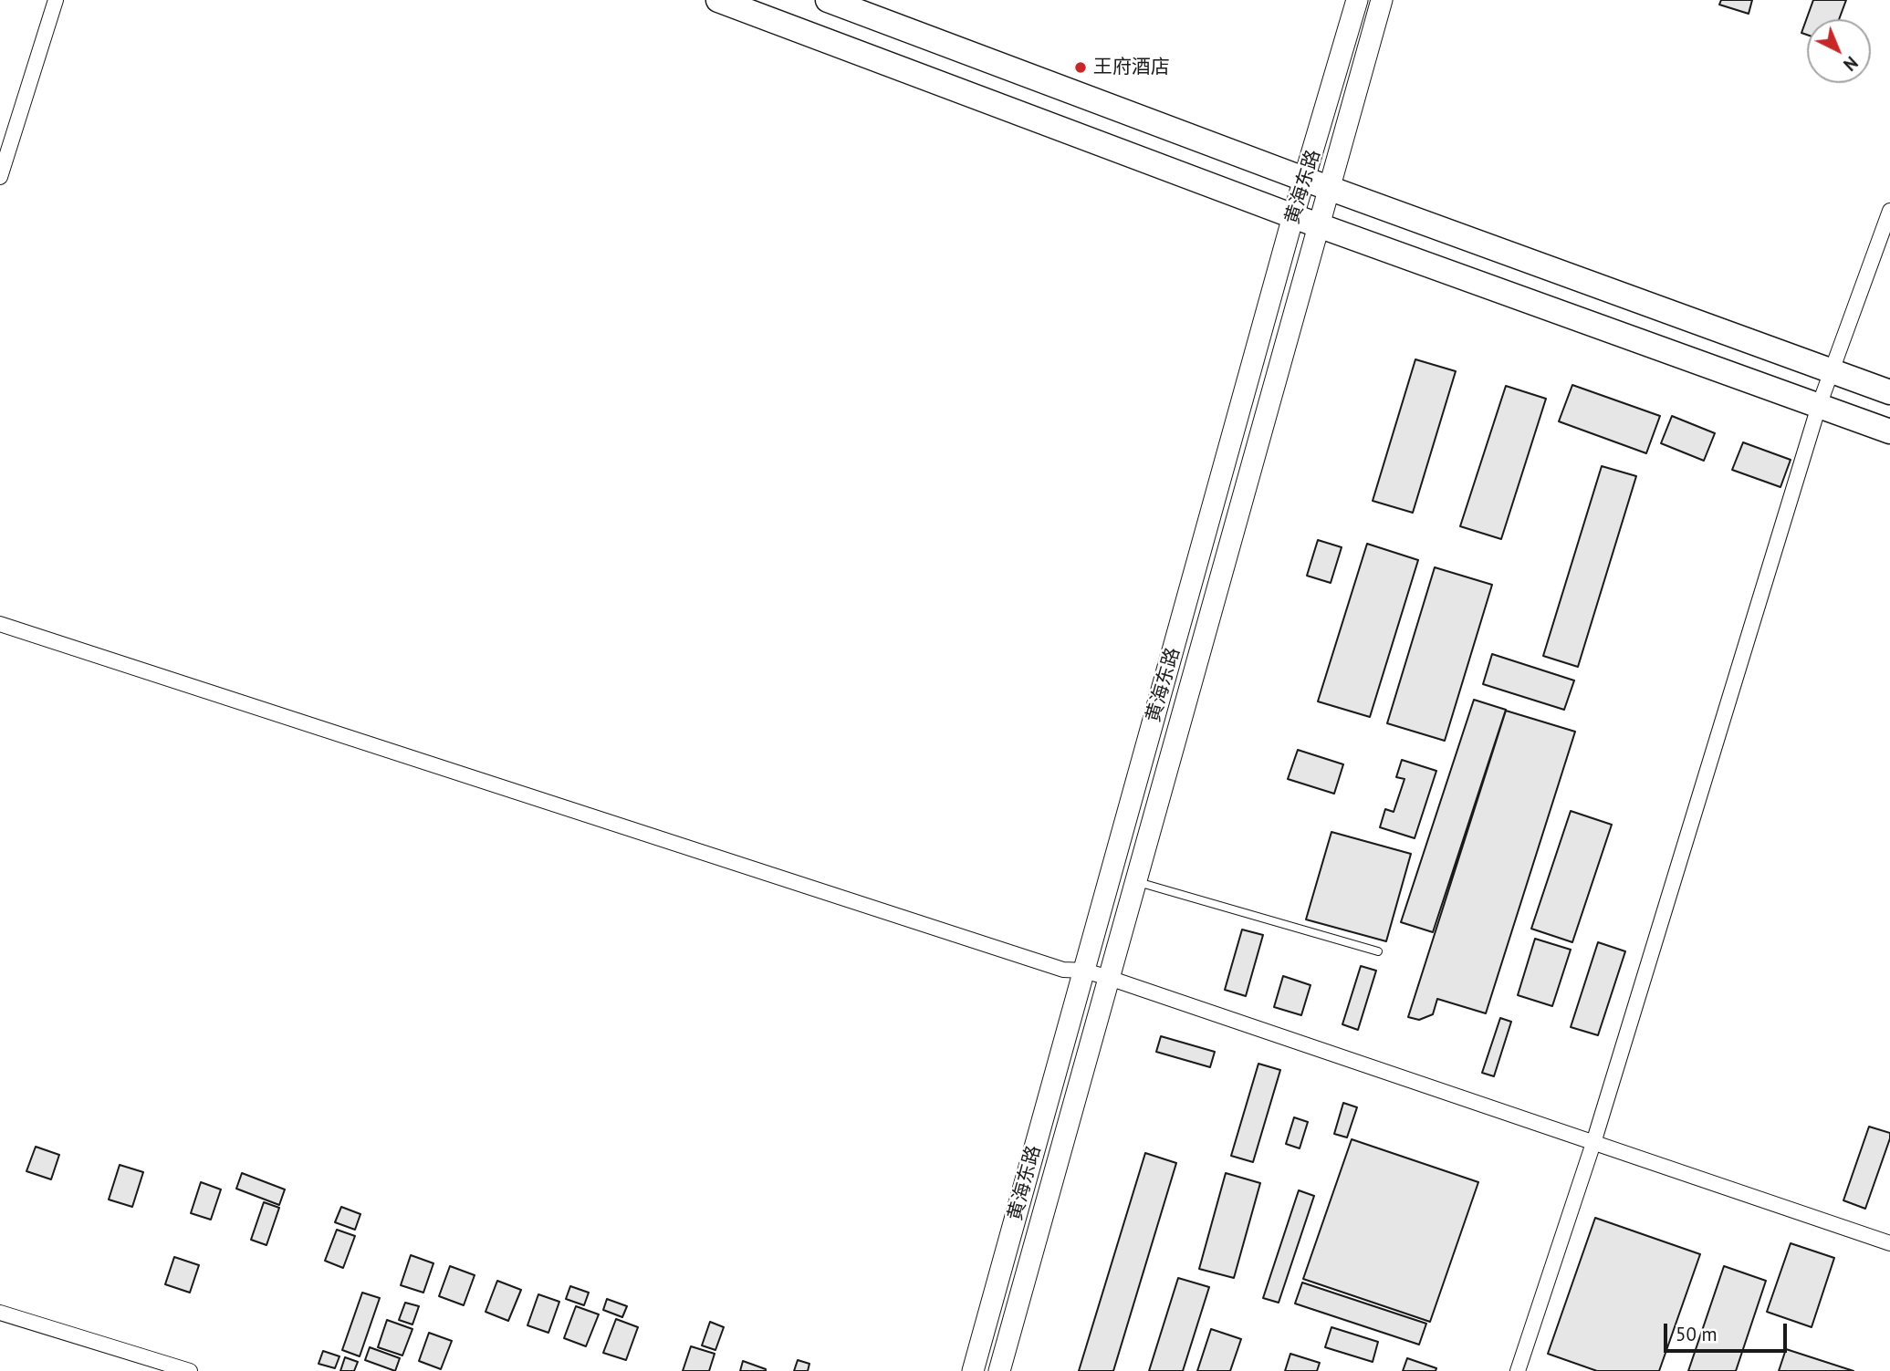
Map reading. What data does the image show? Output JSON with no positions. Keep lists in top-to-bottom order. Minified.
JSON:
{"streets":{"street":["黄海东路"]},"places":["王府酒店"],"scale_bar":"50 m","north":"bottom right"}
